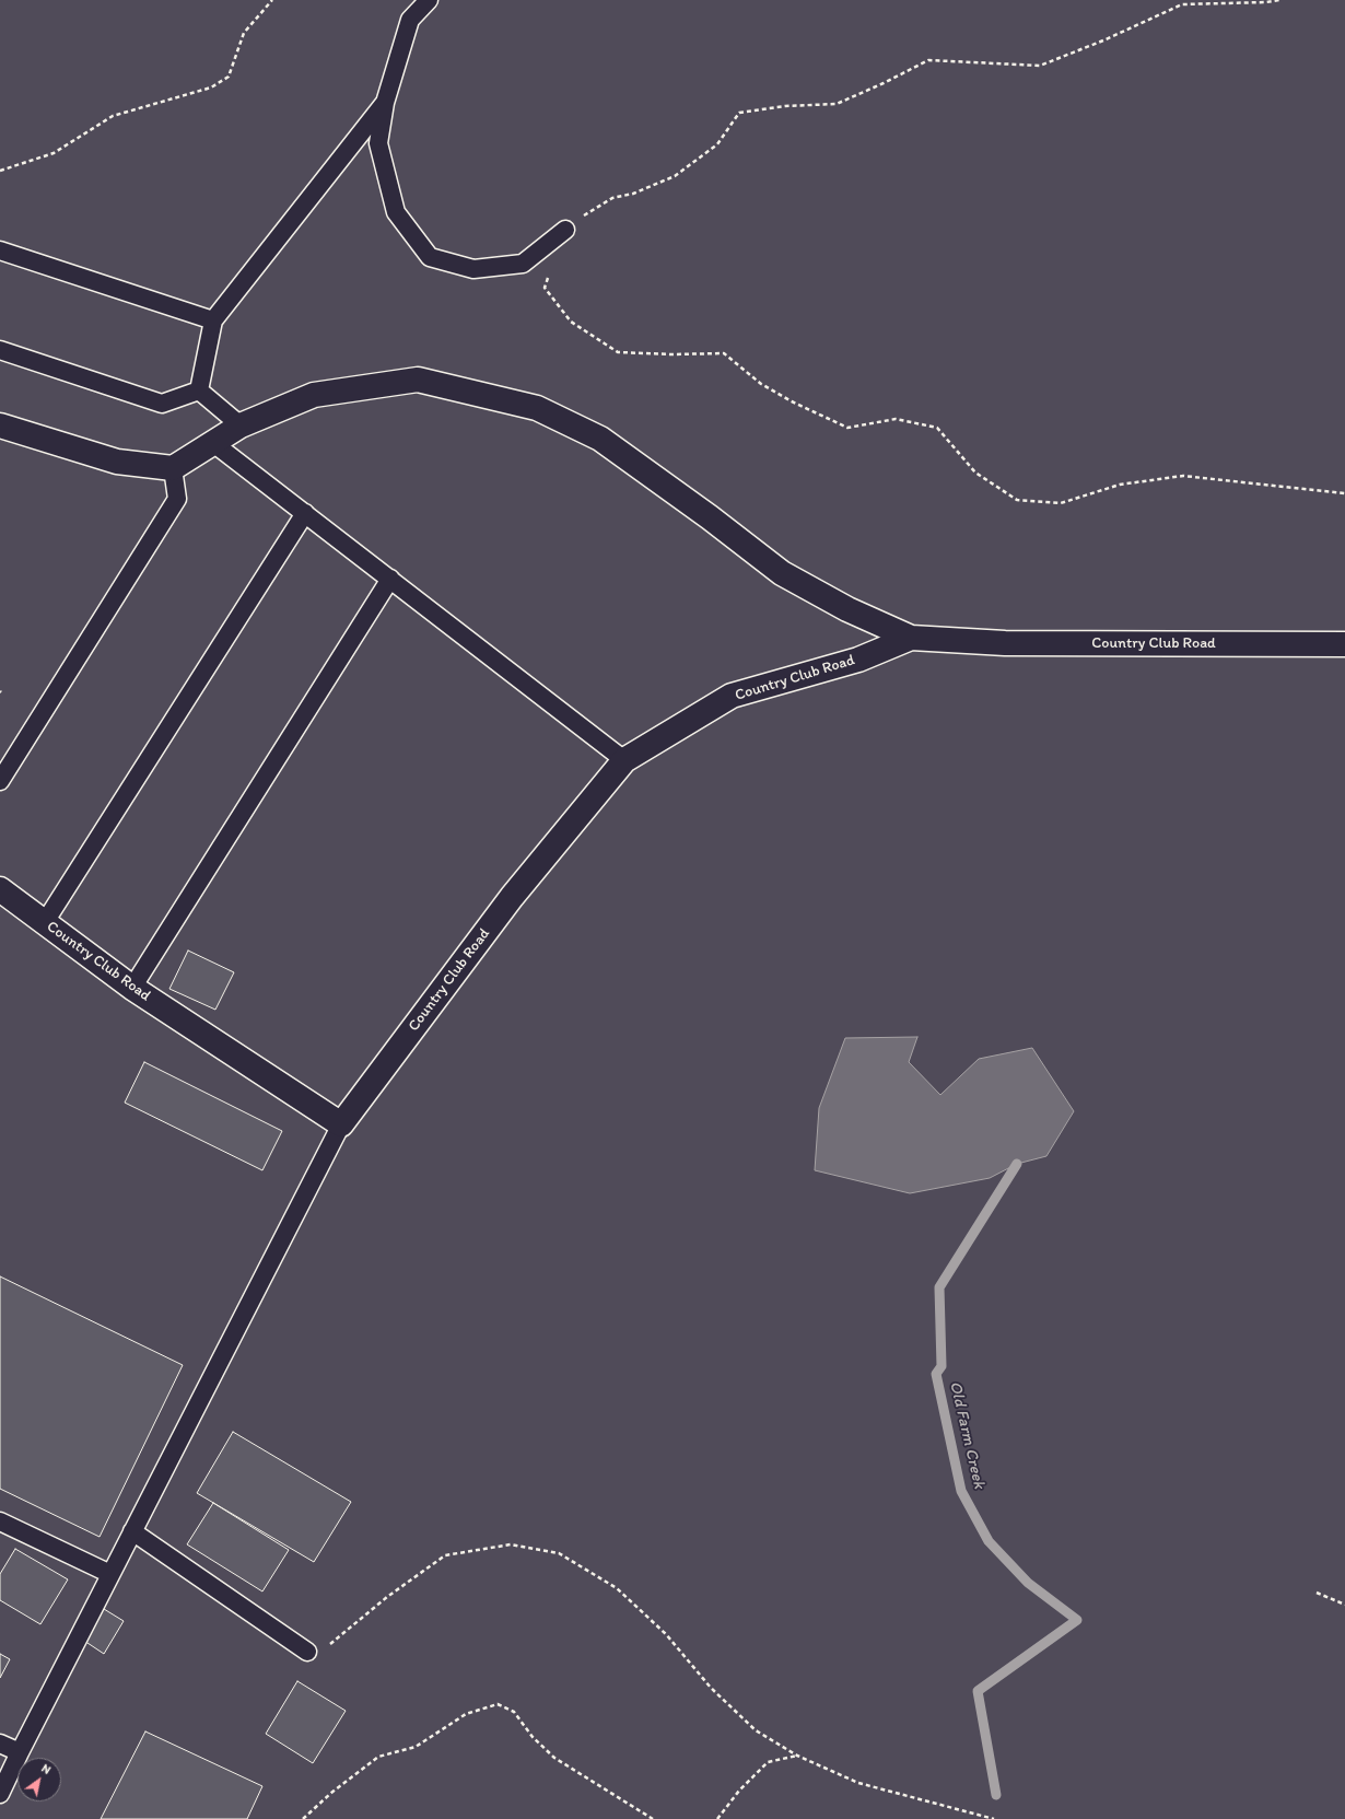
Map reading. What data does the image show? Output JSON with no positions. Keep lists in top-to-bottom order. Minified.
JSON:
{"streets":{"street":["Country Club Road"]},"water":["Old Farm Creek"],"north":"top right"}
